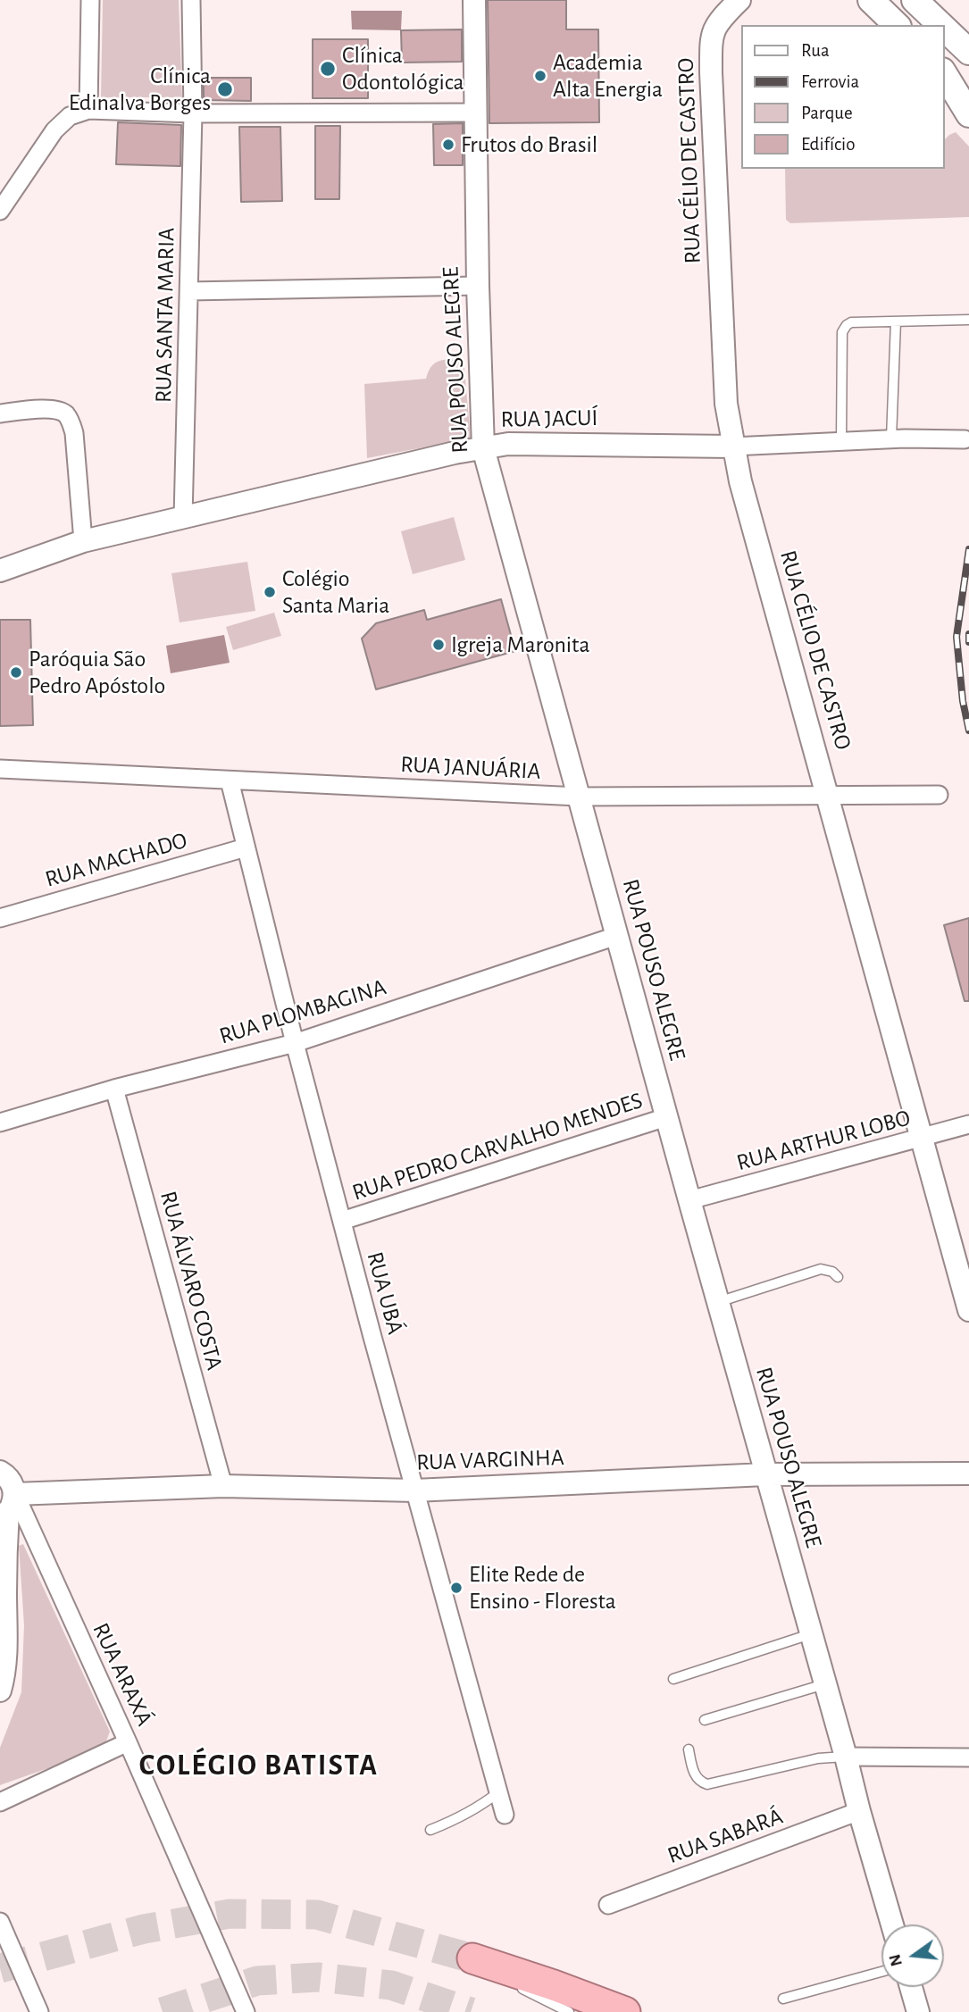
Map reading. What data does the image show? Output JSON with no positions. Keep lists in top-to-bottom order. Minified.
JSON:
{"streets":{"street":["RUA CÉLIO DE CASTRO","RUA SANTA MARIA","RUA POUSO ALEGRE","RUA JACUÍ","RUA JANUÁRIA","RUA MACHADO","RUA PLOMBAGINA","RUA ARTHUR LOBO","RUA PEDRO CARVALHO MENDES","RUA ÁLVARO COSTA","RUA UBÁ","RUA VARGINHA","RUA ARAXÁ","RUA SABARÁ"]},"crossings":[["RUA CÉLIO DE CASTRO","RUA JACUÍ"],["RUA CÉLIO DE CASTRO","RUA JANUÁRIA"],["RUA CÉLIO DE CASTRO","RUA ARTHUR LOBO"],["RUA SANTA MARIA","RUA JACUÍ"],["RUA POUSO ALEGRE","RUA JACUÍ"],["RUA POUSO ALEGRE","RUA JANUÁRIA"],["RUA POUSO ALEGRE","RUA PLOMBAGINA"],["RUA POUSO ALEGRE","RUA ARTHUR LOBO"],["RUA POUSO ALEGRE","RUA PEDRO CARVALHO MENDES"],["RUA POUSO ALEGRE","RUA VARGINHA"],["RUA POUSO ALEGRE","RUA SABARÁ"],["RUA JANUÁRIA","RUA UBÁ"],["RUA MACHADO","RUA UBÁ"],["RUA PLOMBAGINA","RUA ÁLVARO COSTA"],["RUA PLOMBAGINA","RUA UBÁ"],["RUA PEDRO CARVALHO MENDES","RUA UBÁ"],["RUA ÁLVARO COSTA","RUA VARGINHA"],["RUA UBÁ","RUA VARGINHA"],["RUA VARGINHA","RUA ARAXÁ"]],"districts":["COLÉGIO BATISTA"],"places":["Clínica Odontológica","Academia Alta Energia","Clínica Edinalva Borges","Frutos do Brasil","Colégio Santa Maria","Igreja Maronita","Paróquia São Pedro Apóstolo","Elite Rede de Ensino - Floresta"],"legend":["Rua","Ferrovia","Parque","Edifício"],"north":"left"}
